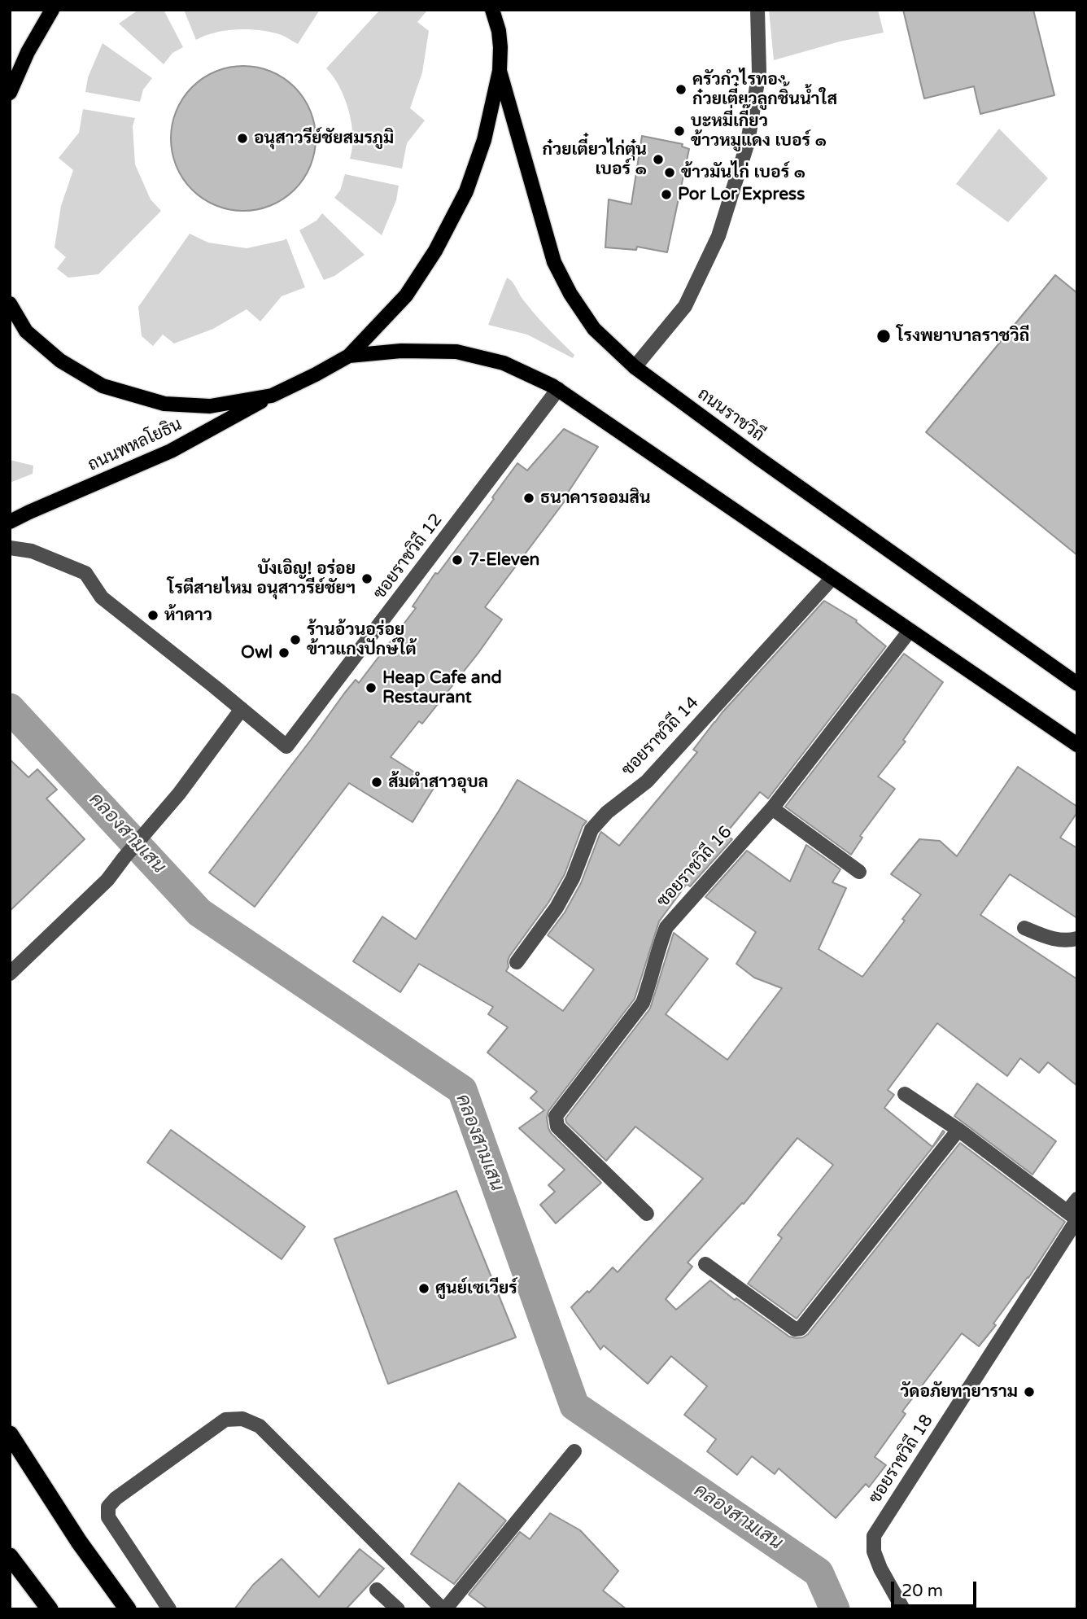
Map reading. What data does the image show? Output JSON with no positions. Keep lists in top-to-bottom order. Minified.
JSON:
{"streets":{"main road":["ถนนราชวิถี","ถนนพหลโยธิน"],"street":["ซอยราชวิถี 12","ซอยราชวิถี 14","ซอยราชวิถี 16","ซอยราชวิถี 18"]},"water":["คลองสามเสน"],"places":["ครัวกำไรทอง ก๋วยเตี๋ยวลูกชิ้นน้ำใส","บะหมี่เกี๊ยว ข้าวหมูแดง เบอร์ ๑","อนุสาวรีย์ชัยสมรภูมิ","ก๋วยเตี๋ยวไก่ตุ๋น เบอร์ ๑","ข้าวมันไก่ เบอร์ ๑","Por Lor Express","โรงพยาบาลราชวิถี","ธนาคารออมสิน","7-Eleven","บังเอิญ! อร่อย โรตีสายไหม อนุสาวรีย์ชัยฯ","ห้าดาว","ร้านอ้วนอร่อย ข้าวแกงปักษ์ใต้","Owl","Heap Cafe and Restaurant","ส้มตำสาวอุบล","ศูนย์เซเวียร์","วัดอภัยทายาราม"],"scale_bar":"20 m"}
